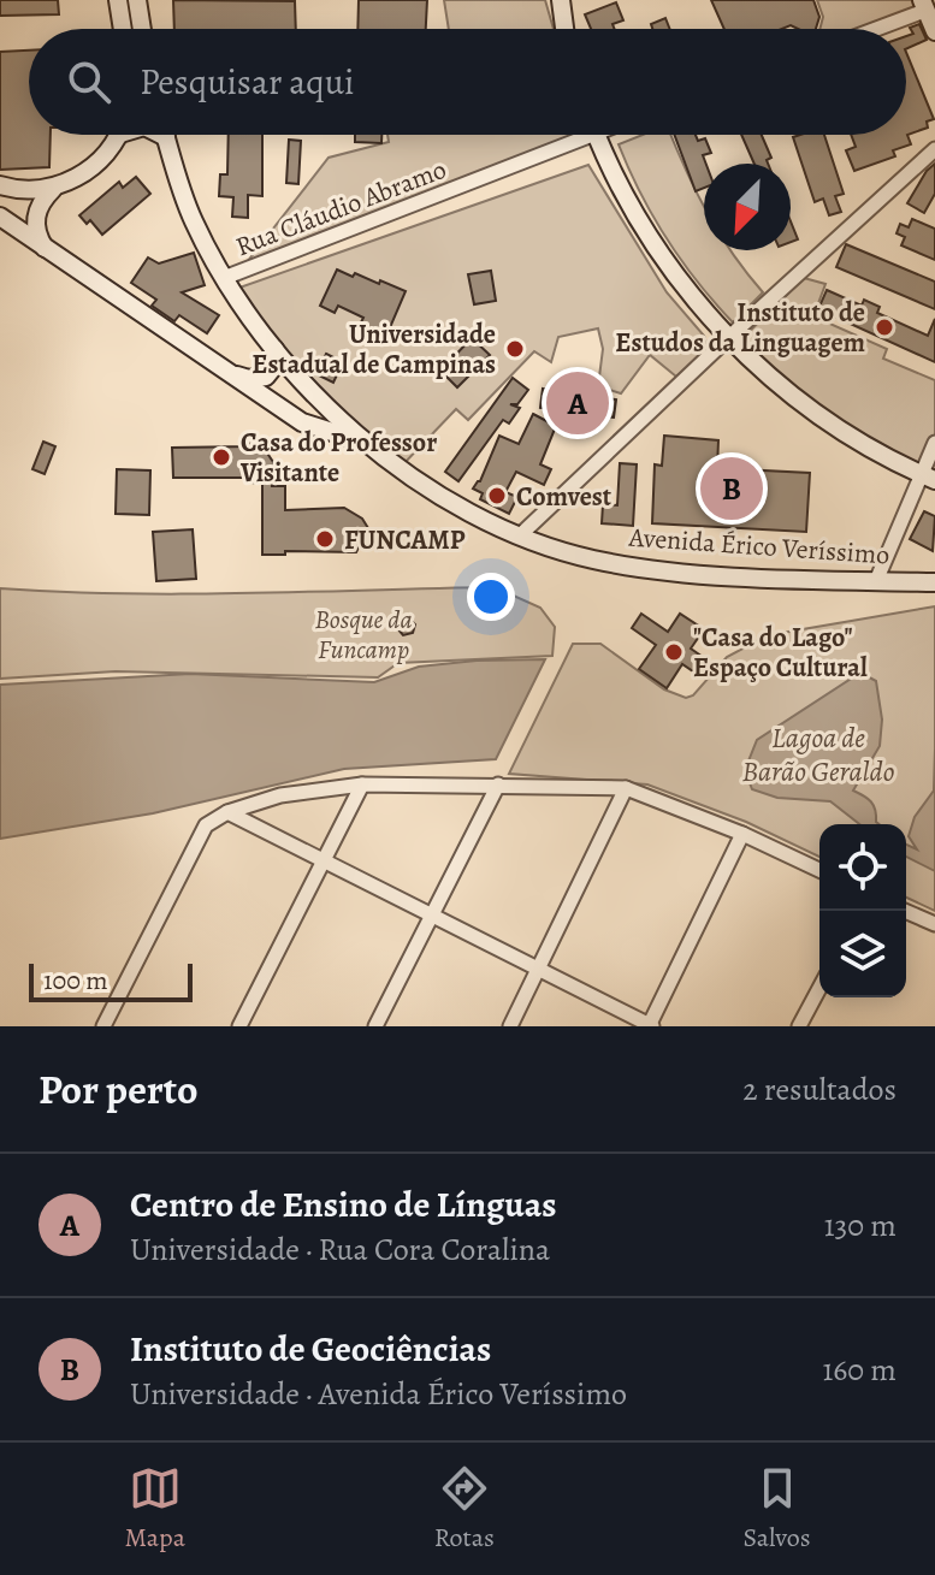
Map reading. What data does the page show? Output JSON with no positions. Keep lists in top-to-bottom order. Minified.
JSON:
{"streets":{"street":["Rua Cláudio Abramo","Avenida Érico Veríssimo"]},"crossings":[["Rua Cláudio Abramo","Avenida Érico Veríssimo"]],"water":["Lagoa de Barão Geraldo"],"parks":["Bosque da Funcamp"],"places":["Instituto de Estudos da Linguagem","Universidade Estadual de Campinas","Casa do Professor Visitante","Comvest","FUNCAMP","\"Casa do Lago\" Espaço Cultural"],"scale_bar":"100 m","north":"bottom left","page":{"search":"Pesquisar aqui","pins":["A","B"],"scale":"100 m","heading":["Por perto","2 resultados"],"list":[{"mark":"A","name":"Centro de Ensino de Línguas","note":"Universidade · Rua Cora Coralina","value":"130 m"},{"mark":"B","name":"Instituto de Geociências","note":"Universidade · Avenida Érico Veríssimo","value":"160 m"}],"nav":["Mapa","Rotas","Salvos"]}}
